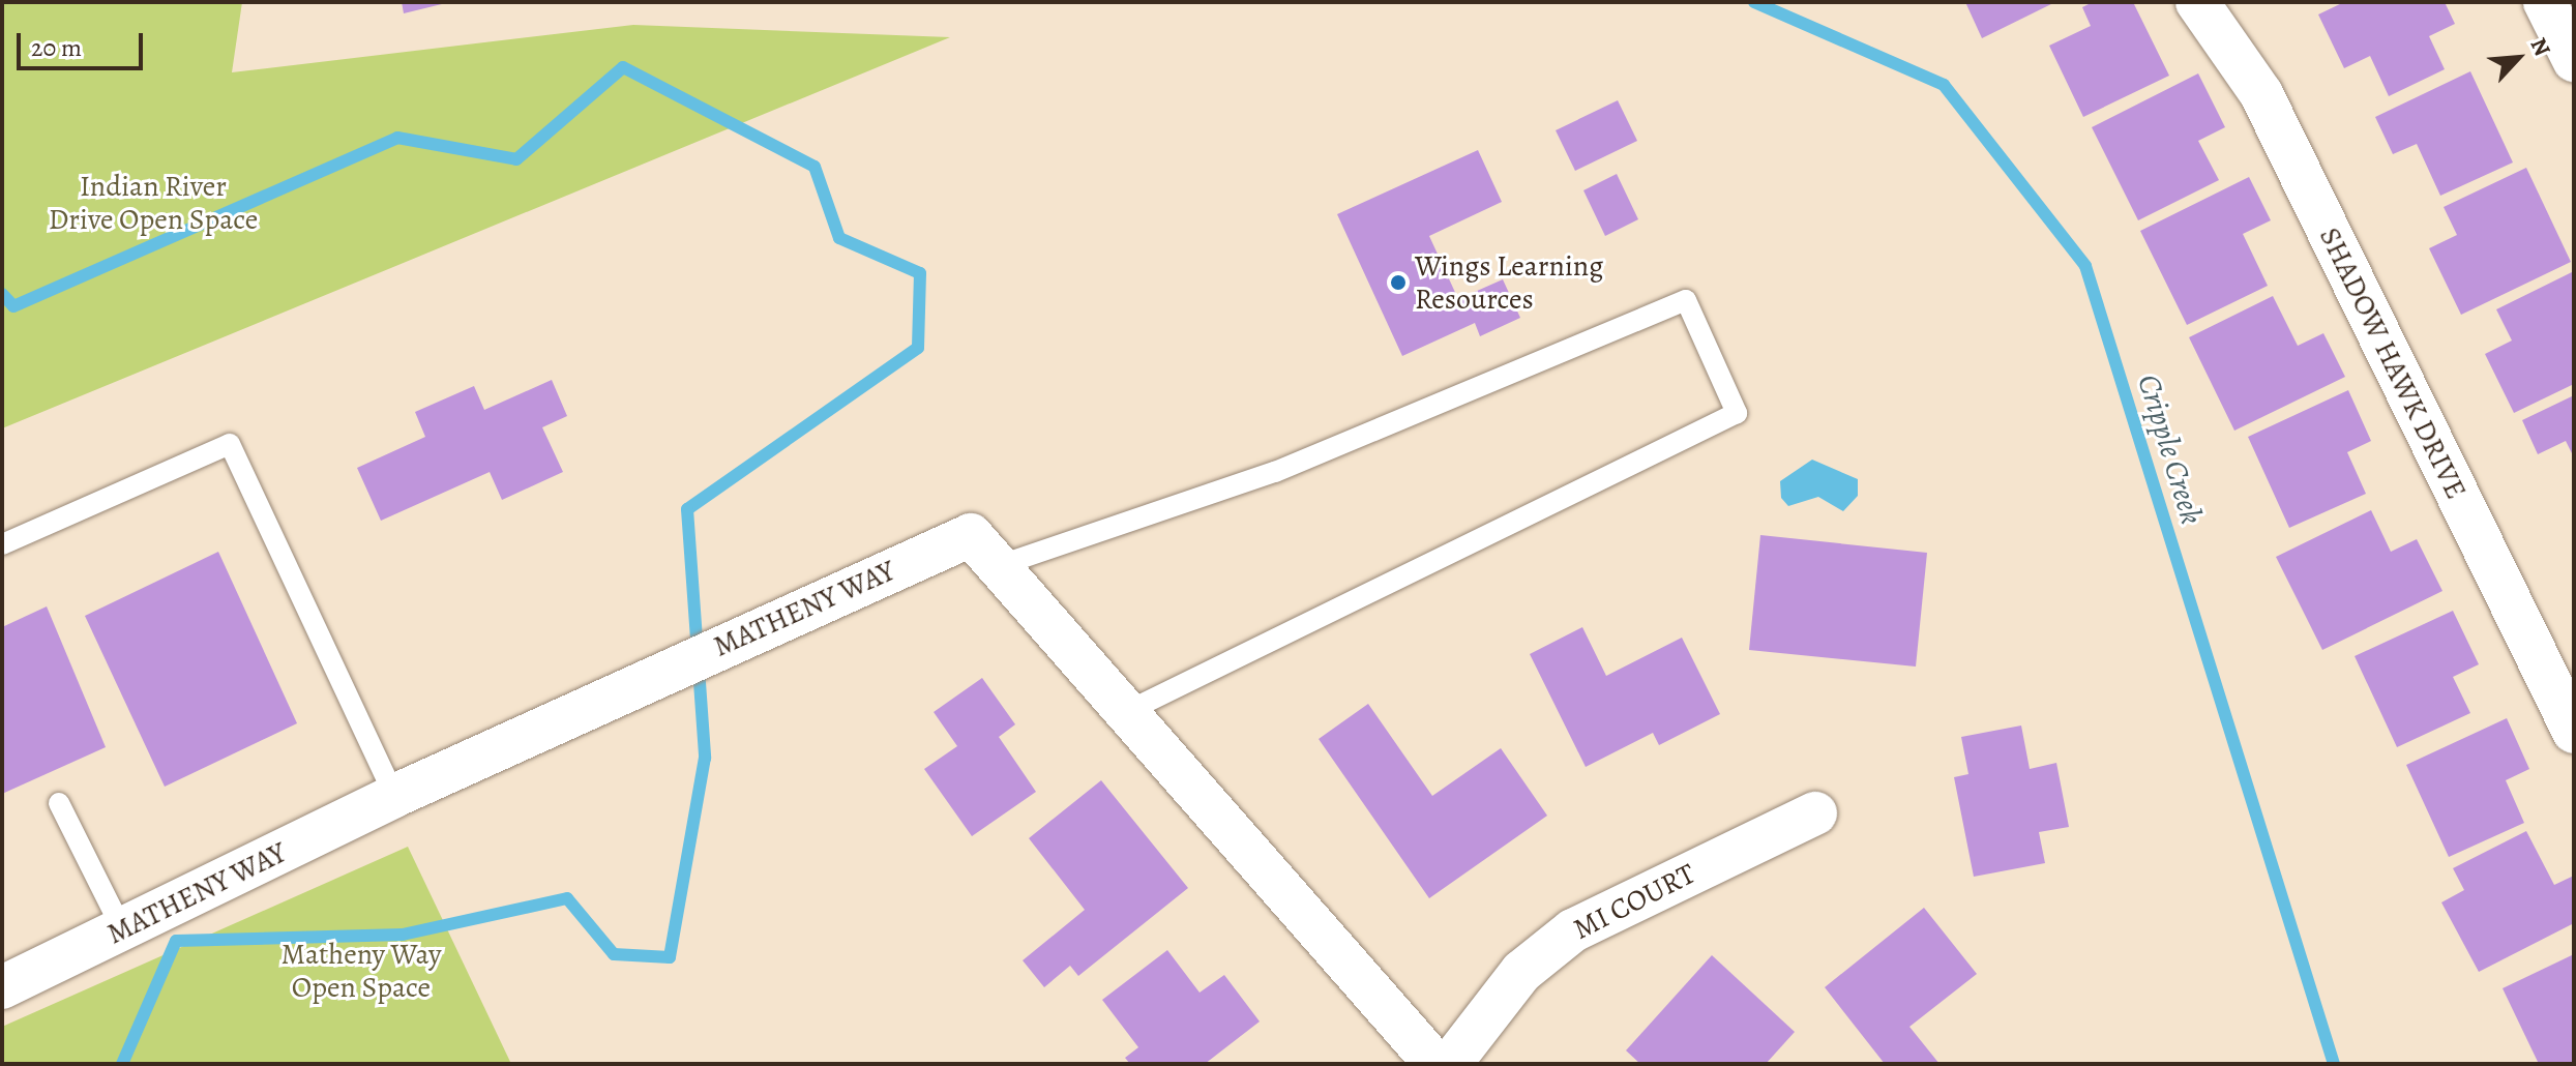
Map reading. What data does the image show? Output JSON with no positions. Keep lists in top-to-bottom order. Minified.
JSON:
{"streets":{"street":["SHADOW HAWK DRIVE","MATHENY WAY","MI COURT"]},"water":["Cripple Creek"],"parks":["Indian River Drive Open Space","Matheny Way Open Space"],"places":["Wings Learning Resources"],"scale_bar":"20 m","north":"top right"}
